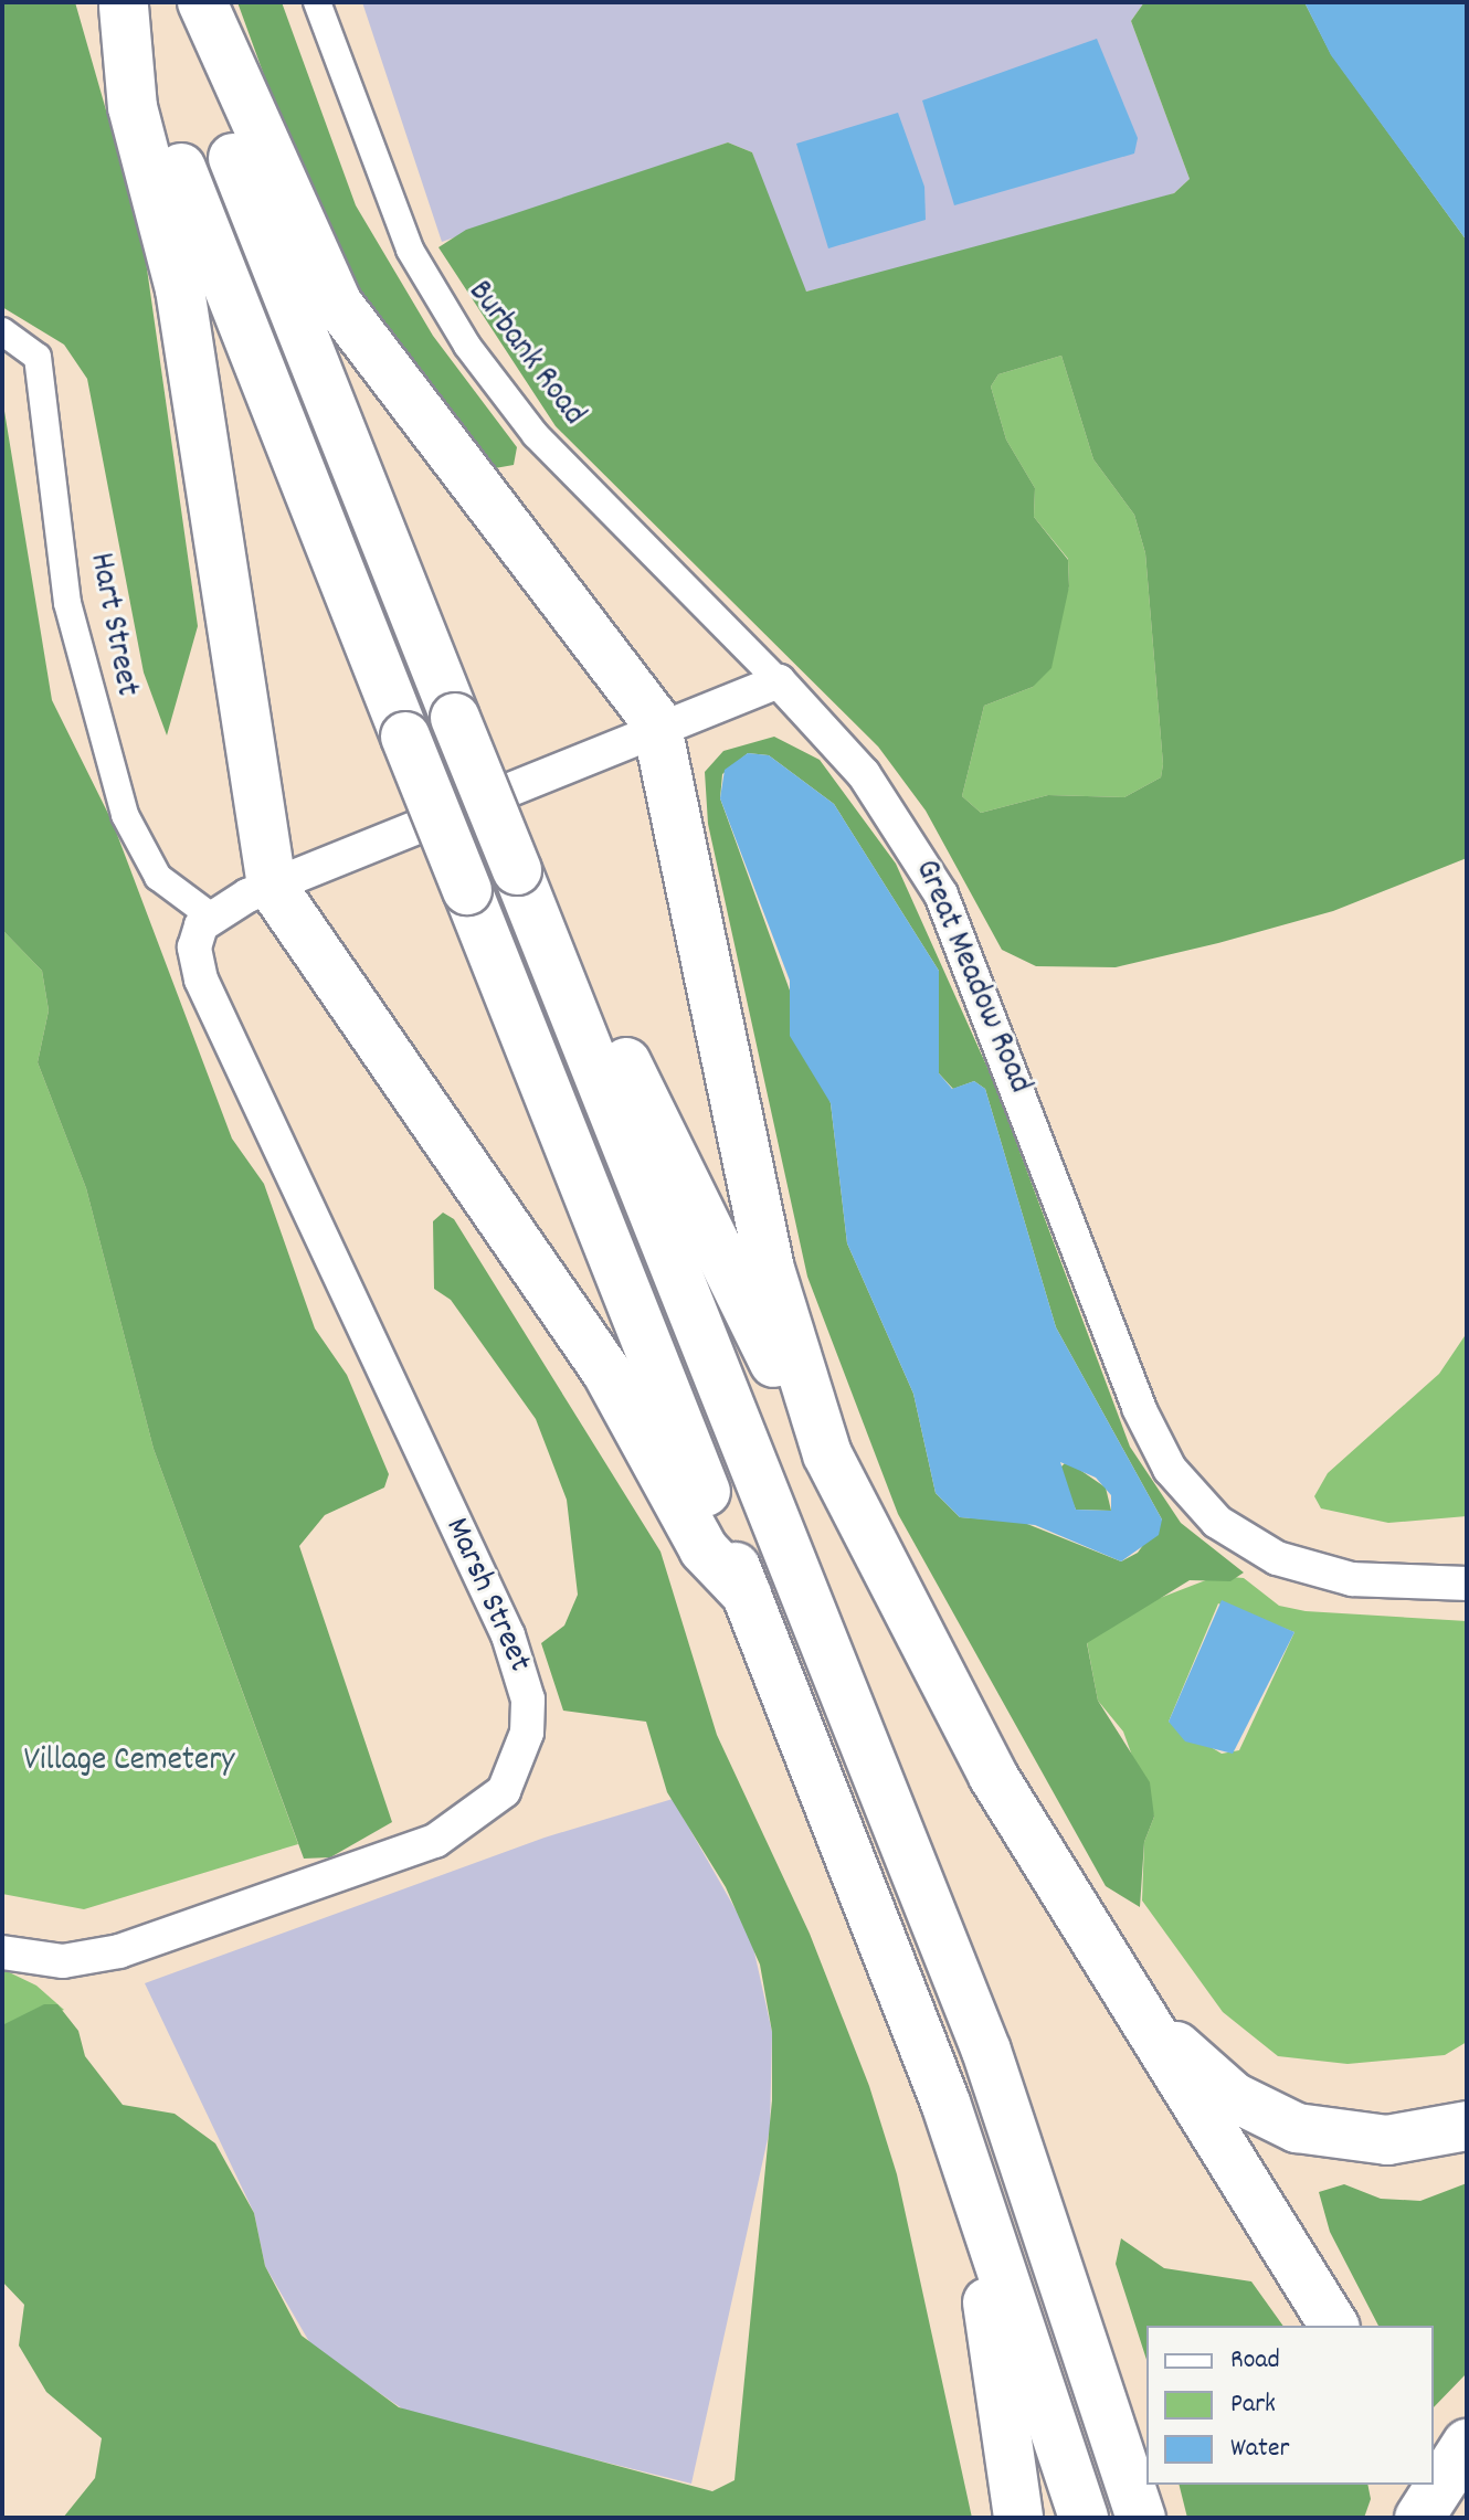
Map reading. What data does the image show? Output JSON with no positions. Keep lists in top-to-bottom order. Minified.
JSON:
{"streets":{"street":["Burbank Road","Hart Street","Great Meadow Road","Marsh Street"]},"crossings":[["Burbank Road","Great Meadow Road"],["Hart Street","Marsh Street"]],"parks":["Village Cemetery"],"legend":["Road","Park","Water"]}
